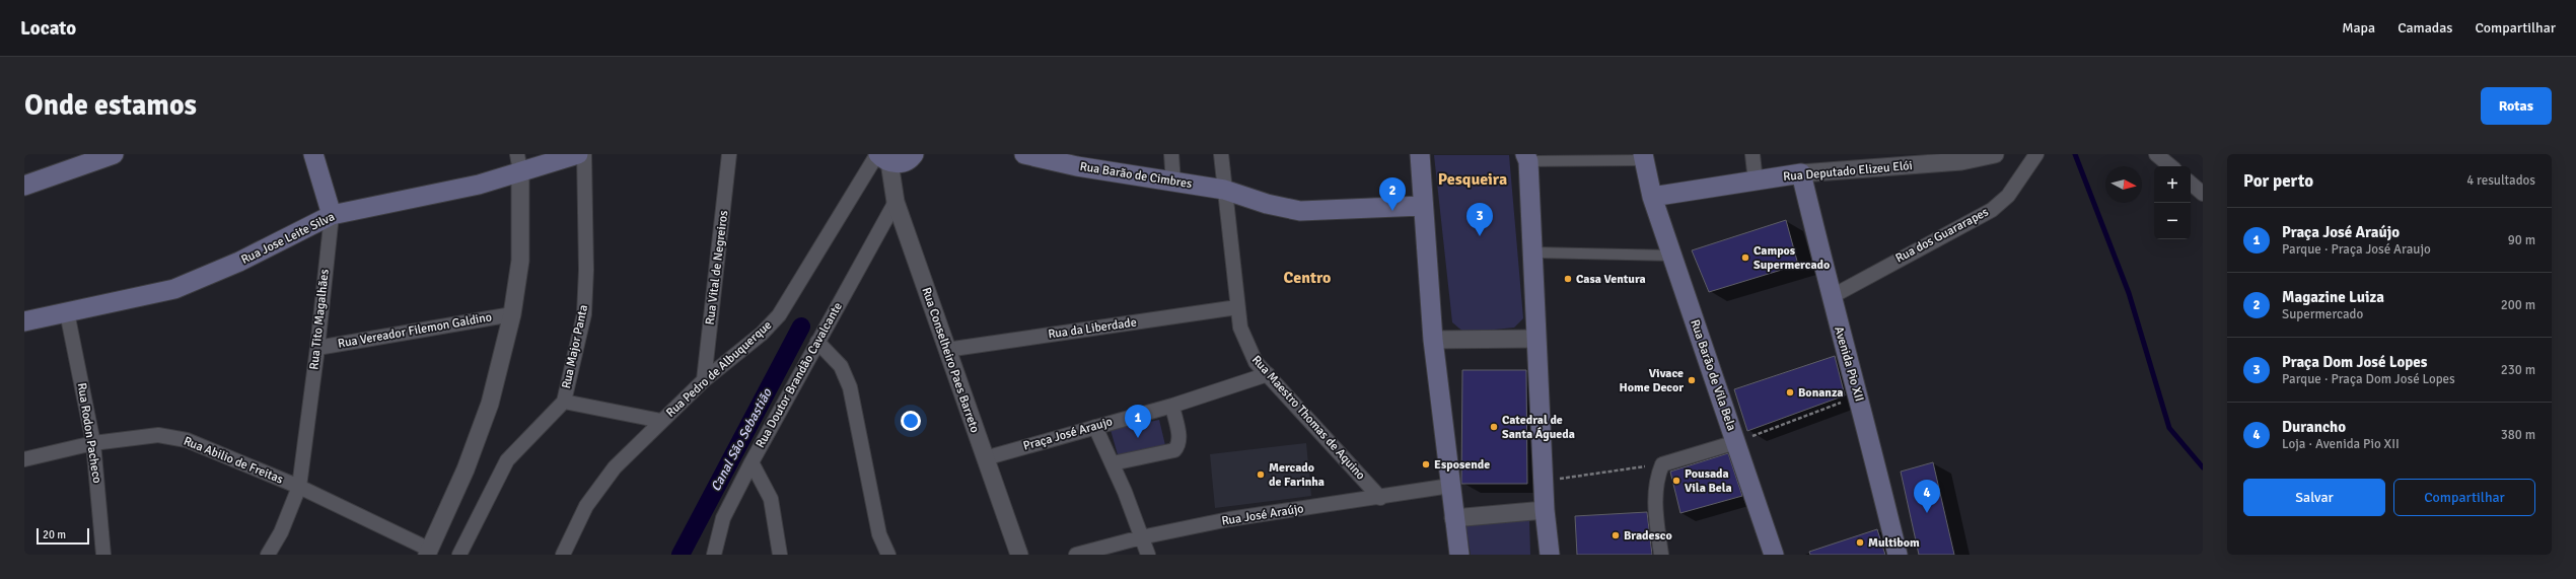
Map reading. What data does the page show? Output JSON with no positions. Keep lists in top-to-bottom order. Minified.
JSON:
{"streets":{"main road":["Rua Deputado Elizeu Elói","Rua Barão de Cimbres","Rua Jose Leite Silva","Rua Tito Magalhães","Avenida Pio XII","Rua Barão de Vila Bela"],"street":["Rua dos Guararapes","Rua Vital de Negreiros","Rua da Liberdade","Rua Vereador Filemon Galdino","Rua Major Panta","Rua Conselheiro Paes Barreto","Rua Pedro de Albuquerque","Rua Doutor Brandão Cavalcante","Rua Maestro Thomas de Aquino","Rua Rodon Pacheco","Praça José Araujo","Rua Abilio de Freitas","Rua José Araújo"]},"crossings":[["Rua Deputado Elizeu Elói","Avenida Pio XII"],["Rua Deputado Elizeu Elói","Rua Barão de Vila Bela"],["Rua Barão de Cimbres","Rua Maestro Thomas de Aquino"],["Rua dos Guararapes","Avenida Pio XII"],["Rua Jose Leite Silva","Rua Tito Magalhães"],["Rua Jose Leite Silva","Rua Rodon Pacheco"],["Rua Vital de Negreiros","Rua Pedro de Albuquerque"],["Rua Tito Magalhães","Rua Vereador Filemon Galdino"],["Rua Tito Magalhães","Rua Abilio de Freitas"],["Rua da Liberdade","Rua Conselheiro Paes Barreto"],["Rua da Liberdade","Rua Maestro Thomas de Aquino"],["Rua Conselheiro Paes Barreto","Rua Pedro de Albuquerque"],["Rua Conselheiro Paes Barreto","Rua Doutor Brandão Cavalcante"],["Rua Conselheiro Paes Barreto","Praça José Araujo"],["Rua Maestro Thomas de Aquino","Praça José Araujo"],["Rua Maestro Thomas de Aquino","Rua José Araújo"],["Rua Rodon Pacheco","Rua Abilio de Freitas"]],"districts":["Pesqueira","Centro"],"water":["Canal São Sebastião"],"places":["Campos Supermercado","Casa Ventura","Vivace Home Decor","Bonanza","Catedral de Santa Águeda","Esposende","Mercado de Farinha","Pousada Vila Bela","Bradesco","Multibom"],"scale_bar":"20 m","north":"right","page":{"header":"Locato","nav":["Mapa","Camadas","Compartilhar"],"buttons":["Rotas",["Salvar","Compartilhar"]],"title":"Onde estamos","heading":["Por perto","4 resultados"],"map_buttons":["+","−"],"pins":["2","3","1","4"],"list":[{"mark":"1","name":"Praça José Araújo","note":"Parque · Praça José Araujo","value":"90 m"},{"mark":"2","name":"Magazine Luiza","note":"Supermercado","value":"200 m"},{"mark":"3","name":"Praça Dom José Lopes","note":"Parque · Praça Dom José Lopes","value":"230 m"},{"mark":"4","name":"Durancho","note":"Loja · Avenida Pio XII","value":"380 m"}],"scale":"20 m"}}
